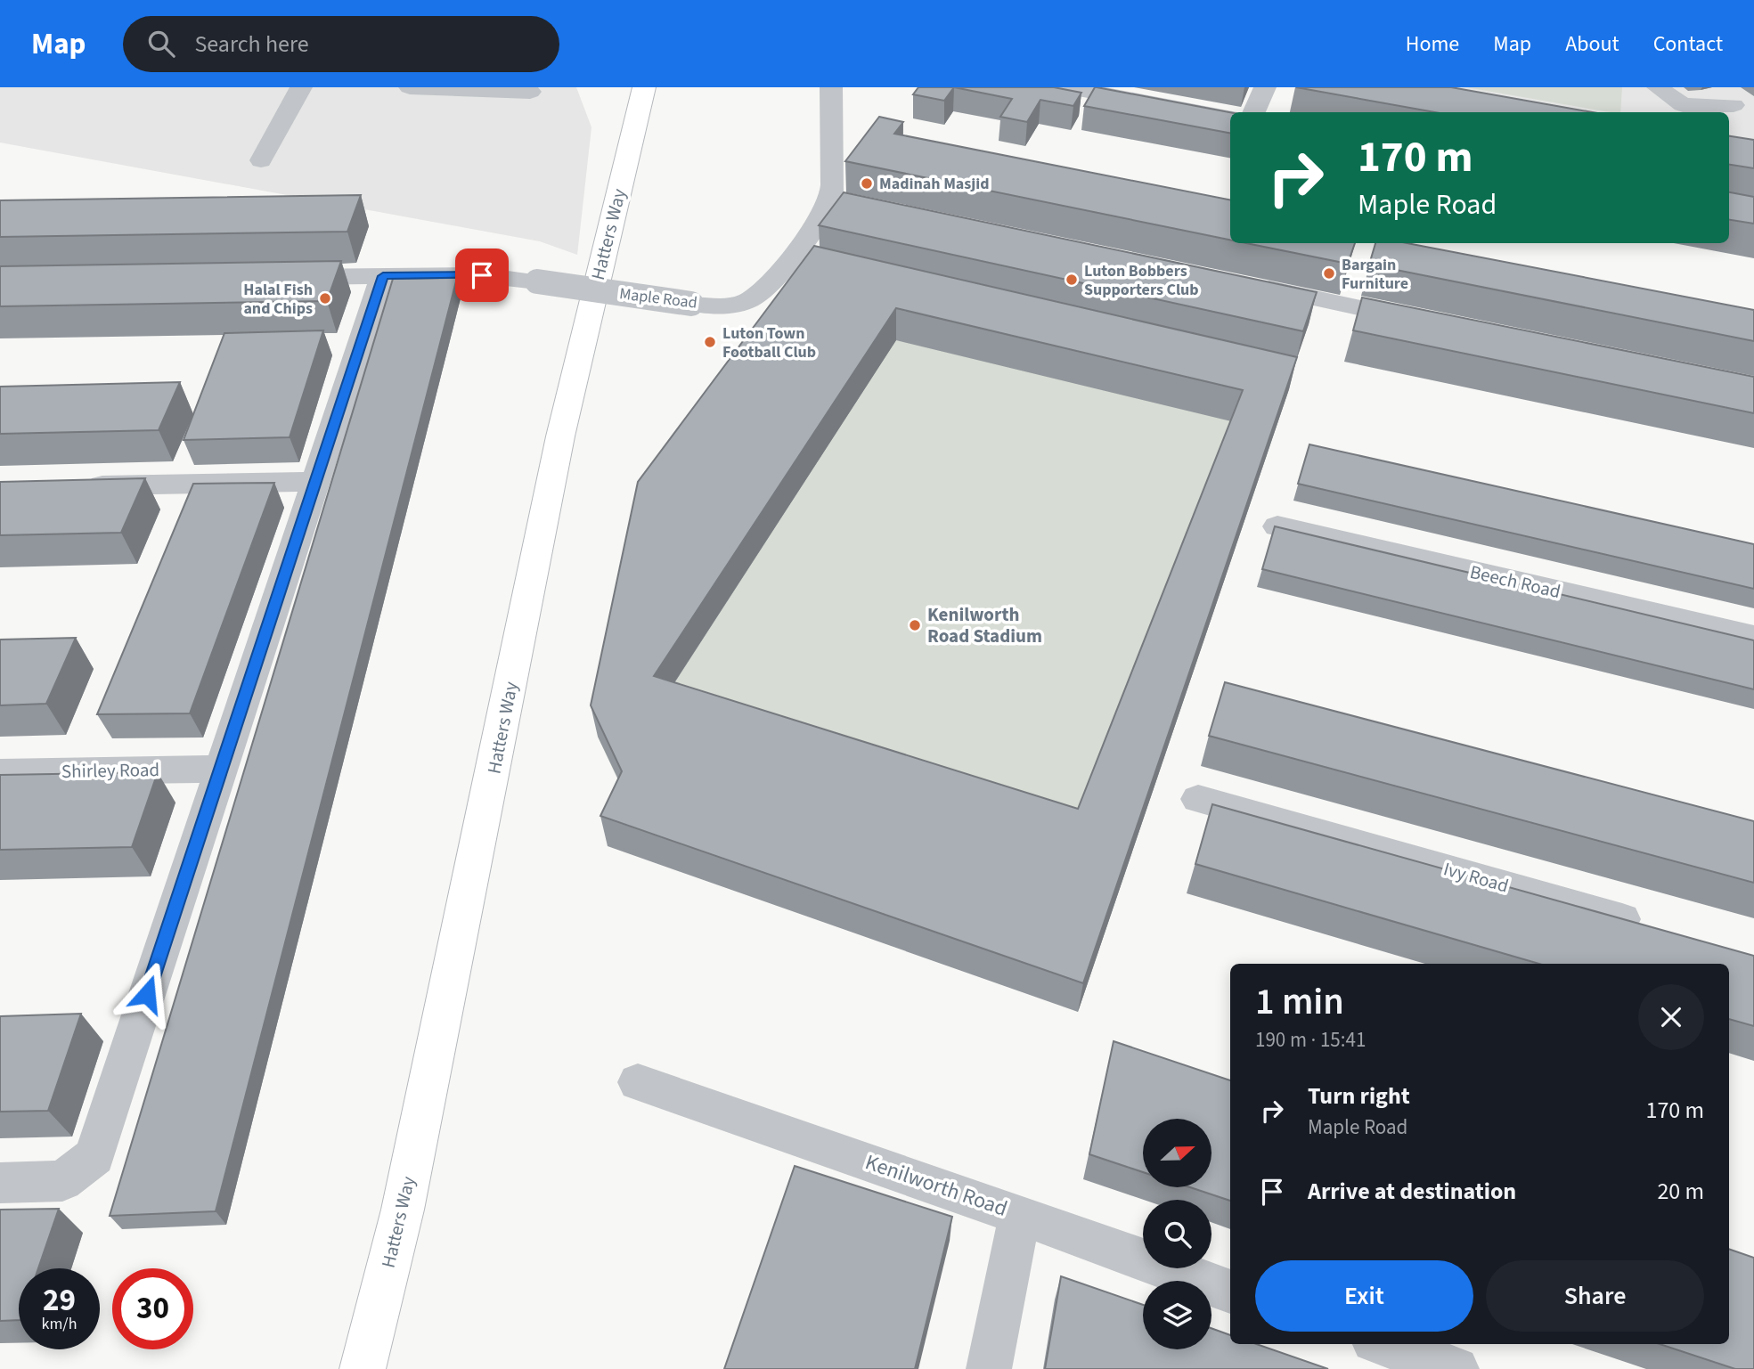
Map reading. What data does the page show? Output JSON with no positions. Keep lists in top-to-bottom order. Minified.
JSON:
{"streets":{"main road":["Hatters Way"],"street":["Maple Road","Beech Road","Shirley Road","Ivy Road","Kenilworth Road"]},"places":["Madinah Masjid","Bargain Furniture","Luton Bobbers Supporters Club","Halal Fish and Chips","Luton Town Football Club","Kenilworth Road Stadium"],"north":"right","page":{"header":"Map","search":"Search here","nav":["Home","Map","About","Contact"],"turn":["170 m","Maple Road"],"heading":["1 min","190 m · 15:41"],"list":[{"name":"Turn right","note":"Maple Road","value":"170 m"},{"name":"Arrive at destination","value":"20 m"}],"buttons":["Exit","Share"],"speed":"29 km/h","limit":"30"}}
